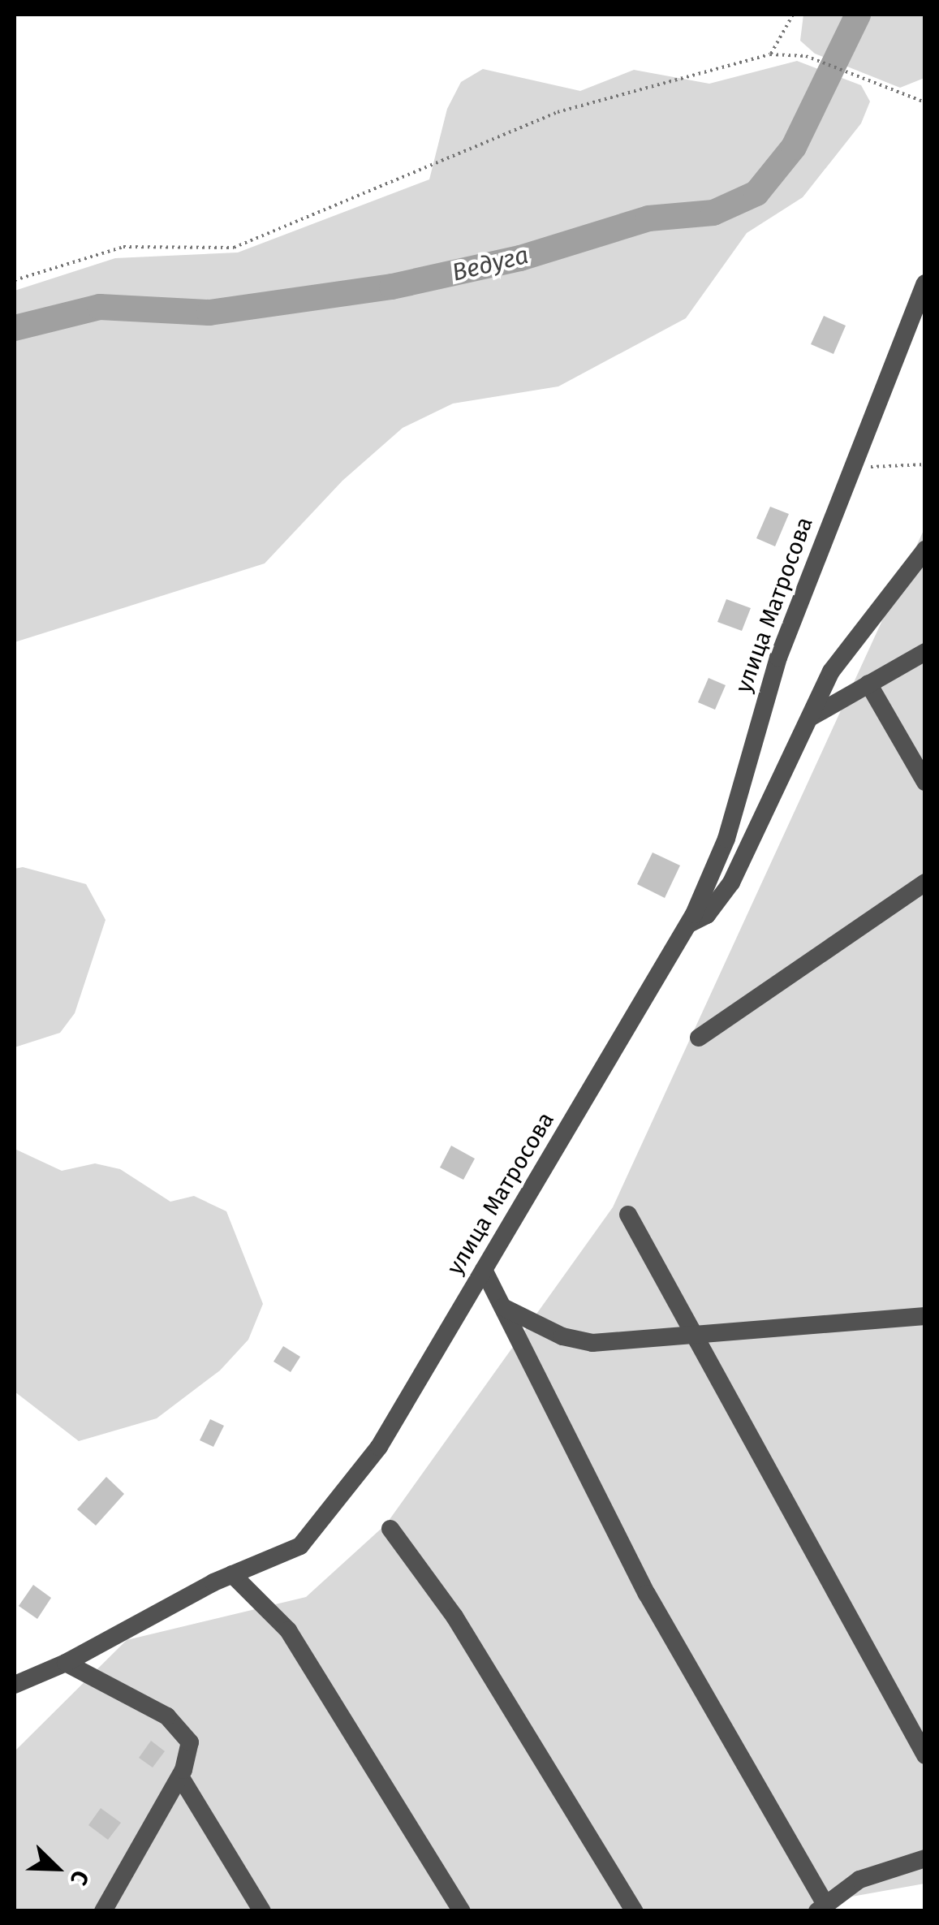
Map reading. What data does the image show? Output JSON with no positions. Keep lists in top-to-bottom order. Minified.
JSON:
{"streets":{"street":["улица Матросова"]},"water":["Ведуга"],"north":"bottom right"}
